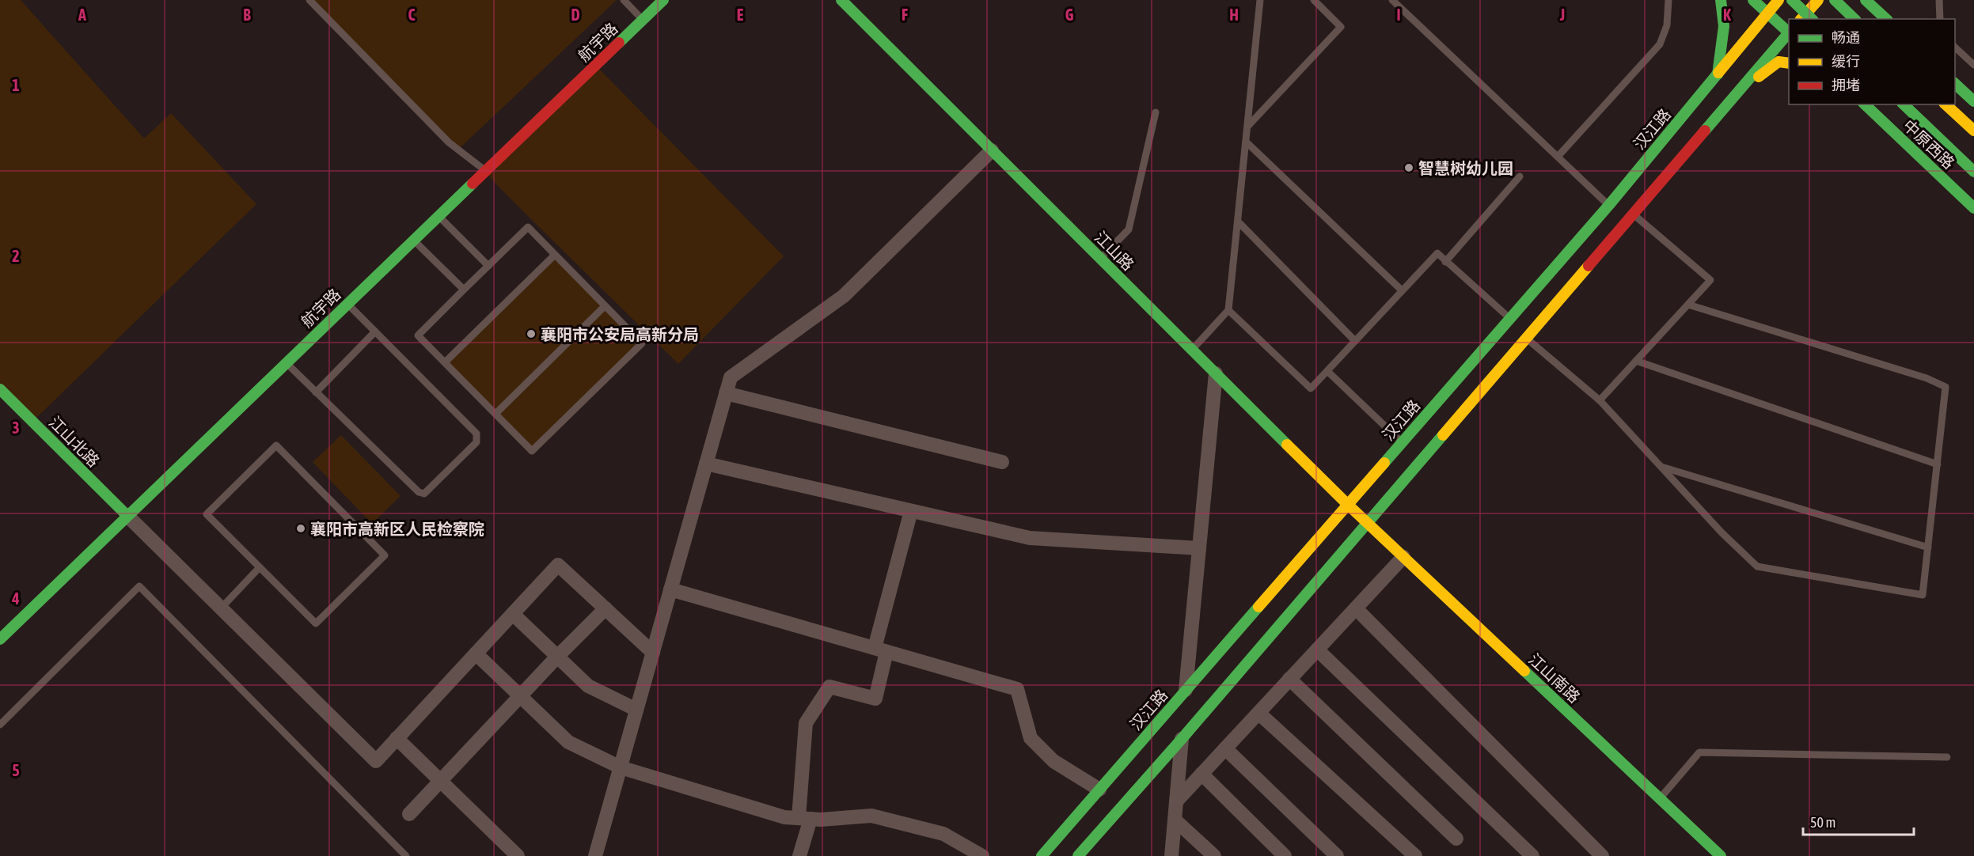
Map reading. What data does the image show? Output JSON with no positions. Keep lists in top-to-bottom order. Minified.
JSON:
{"streets":{"main road":["航宇路","汉江路","中原西路","江山路","江山北路","江山南路"]},"crossings":[["航宇路","江山北路"],["汉江路","江山路"],["江山路","江山南路"]],"places":["智慧树幼儿园","襄阳市公安局高新分局","襄阳市高新区人民检察院"],"legend":["畅通","缓行","拥堵"],"scale_bar":"50 m","grid":{"columns":["A","B","C","D","E","F","G","H","I","J","K"],"rows":["1","2","3","4","5"]}}
